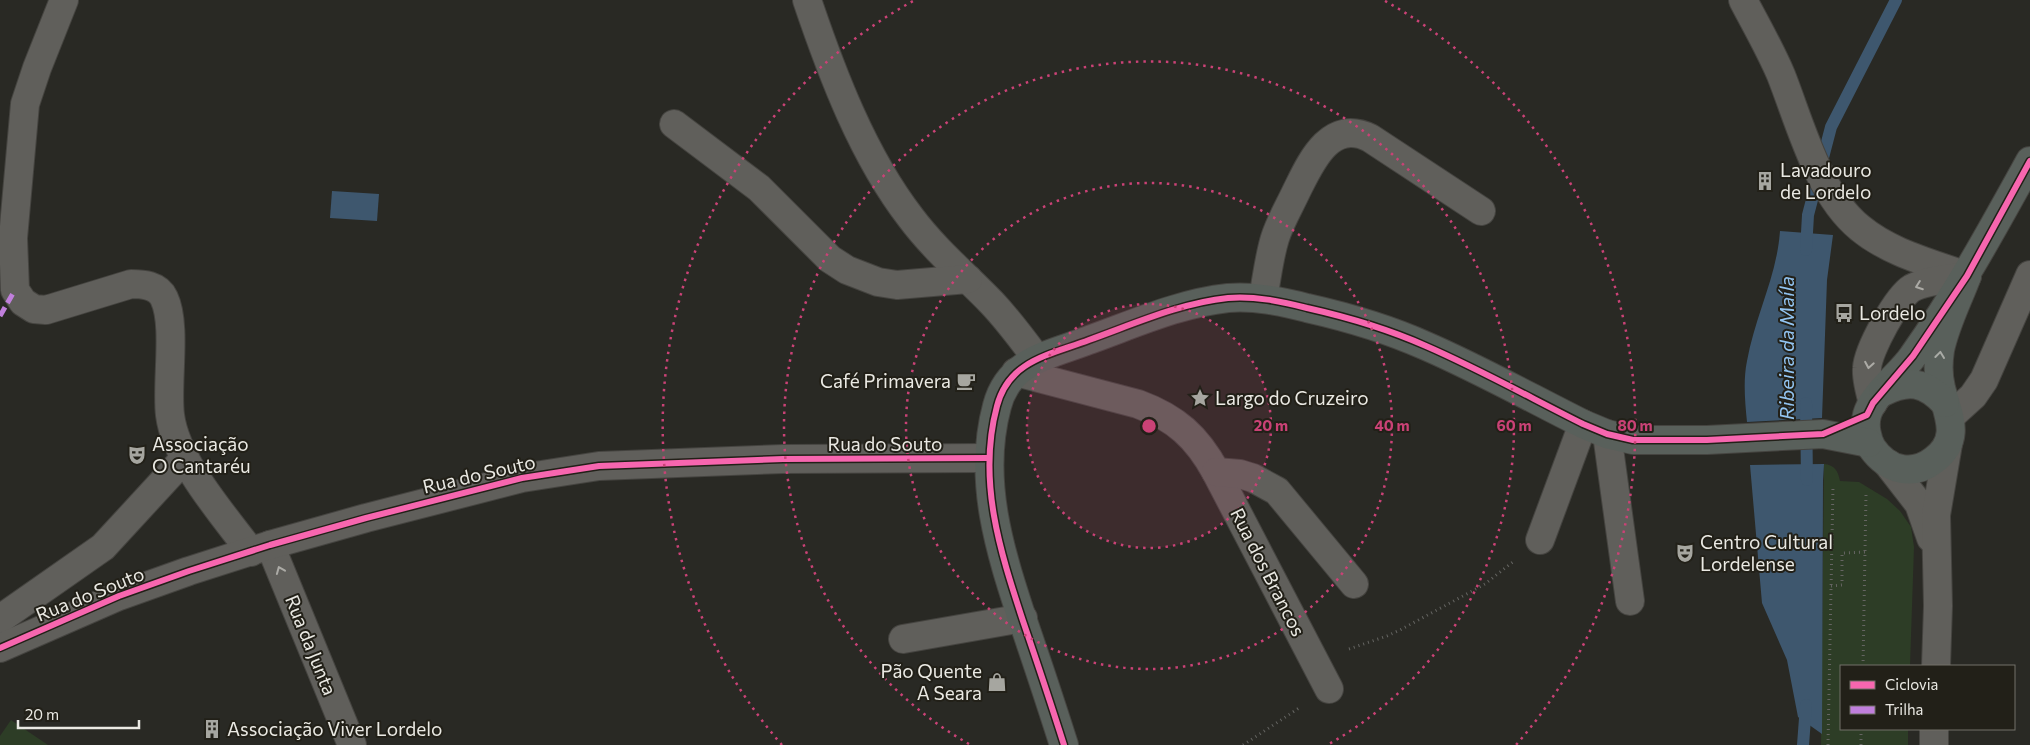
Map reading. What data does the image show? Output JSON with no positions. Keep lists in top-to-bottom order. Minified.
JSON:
{"streets":{"street":["Rua do Souto","Rua dos Brancos","Rua da Junta"]},"crossings":[["Rua do Souto","Rua da Junta"]],"water":["Ribeira da Maíla"],"places":{"building":["Lavadouro de Lordelo","Associação Viver Lordelo"],"bus stop":["Lordelo"],"cafe":["Café Primavera"],"place":["Largo do Cruzeiro"],"theatre":["Associação O Cantaréu","Centro Cultural Lordelense"],"shop":["Pão Quente A Seara"]},"legend":["Ciclovia","Trilha"],"scale_bar":"20 m","rings":["20 m","40 m","60 m","80 m"]}
